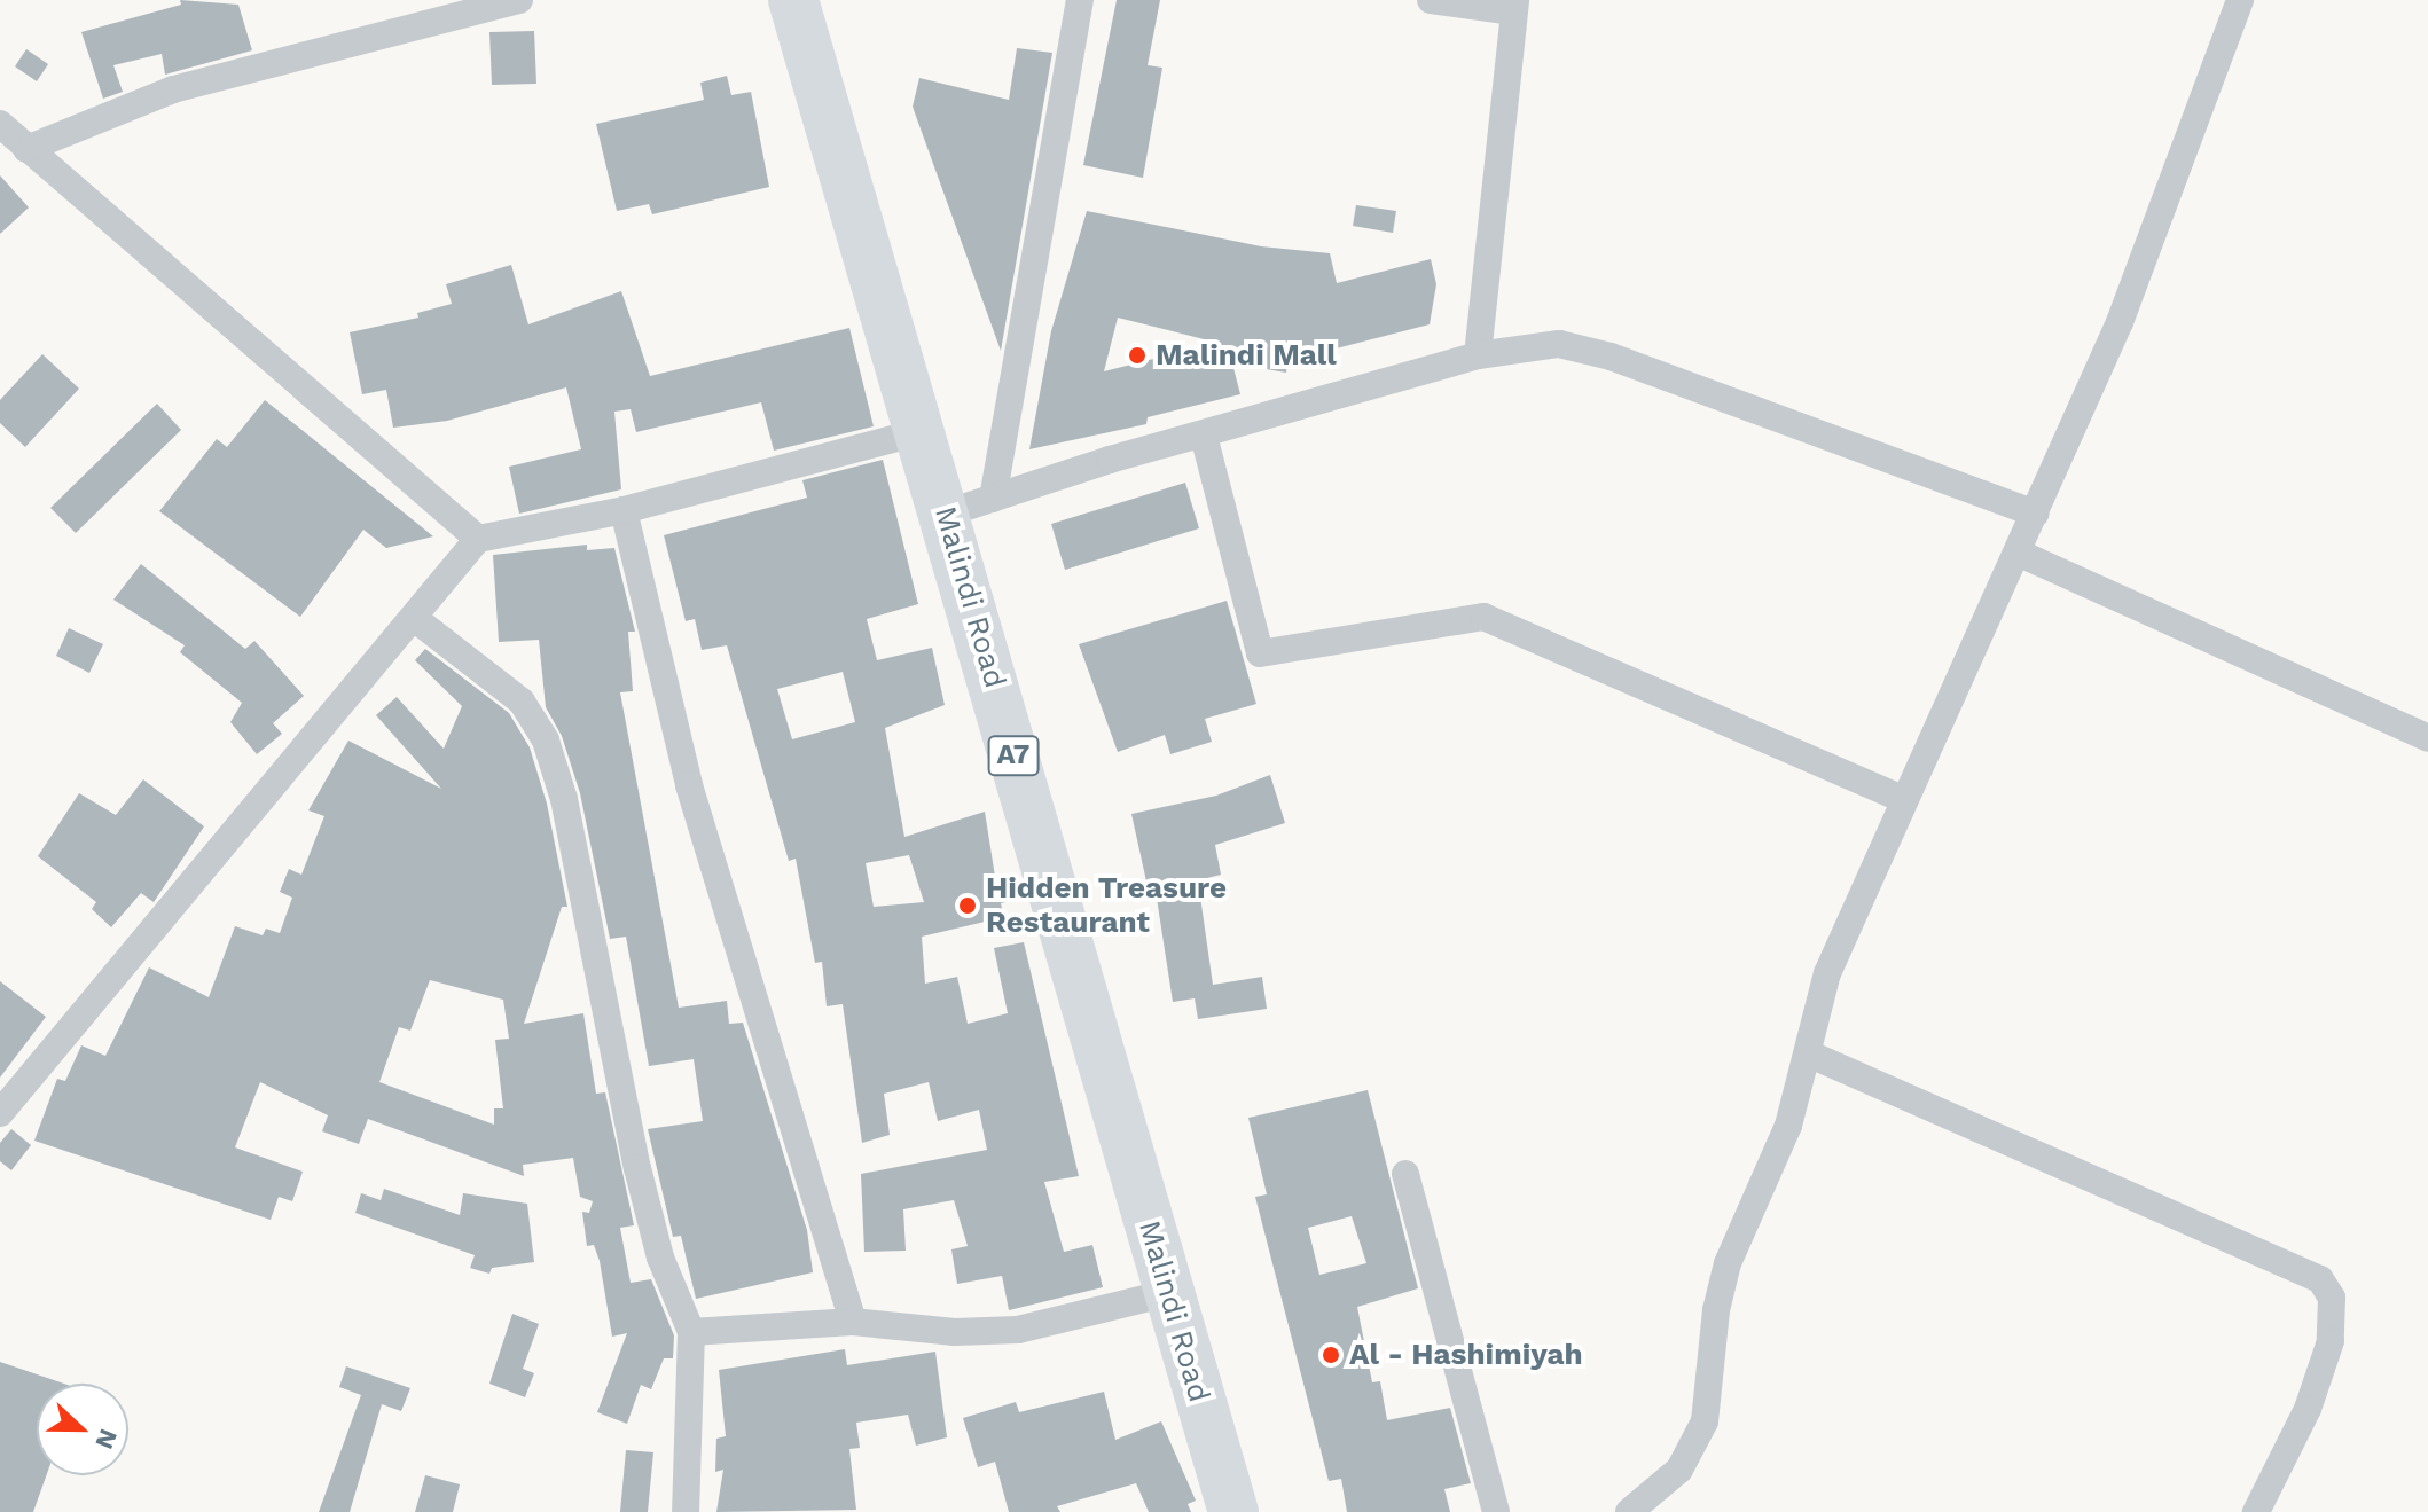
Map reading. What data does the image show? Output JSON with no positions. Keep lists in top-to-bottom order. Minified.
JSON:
{"streets":{"highway":["Malindi Road","A7"]},"places":["Malindi Mall","Hidden Treasure Restaurant","Al - Hashimiyah"],"north":"right"}
